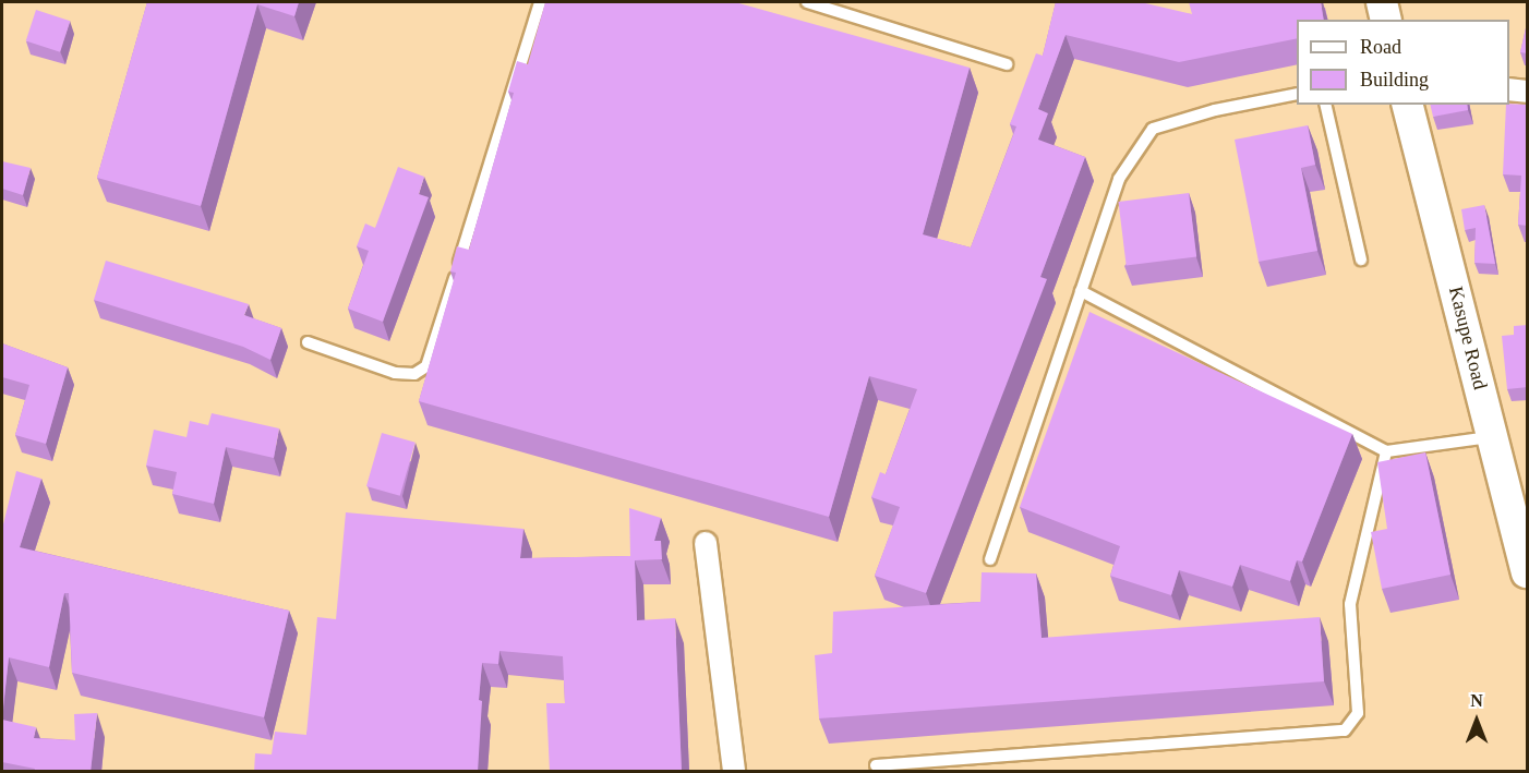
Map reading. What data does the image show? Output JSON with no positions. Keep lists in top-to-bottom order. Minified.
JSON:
{"streets":{"street":["Kasupe Road"]},"legend":["Road","Building"],"north":"top"}
